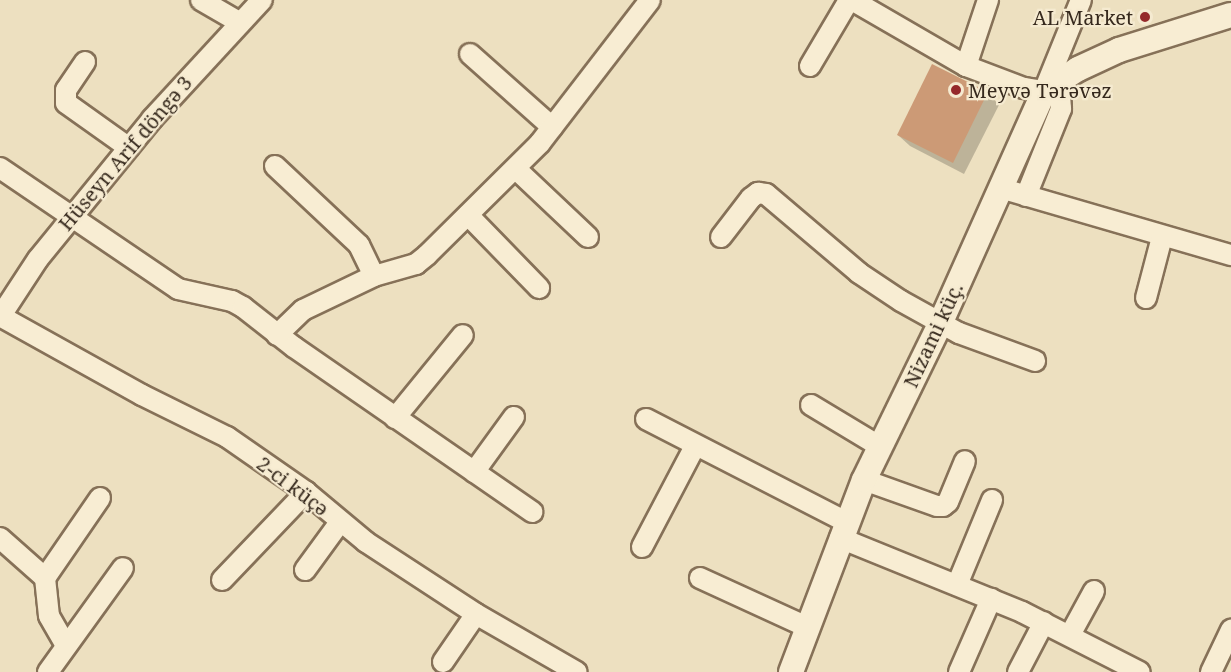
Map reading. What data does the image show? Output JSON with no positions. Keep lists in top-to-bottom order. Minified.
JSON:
{"streets":{"street":["Hüseyn Arif döngə 3","Nizami küç.","2-ci küçə"]},"crossings":[["Hüseyn Arif döngə 3","2-ci küçə"]],"places":["AL Market","Meyvə Tərəvəz"]}
